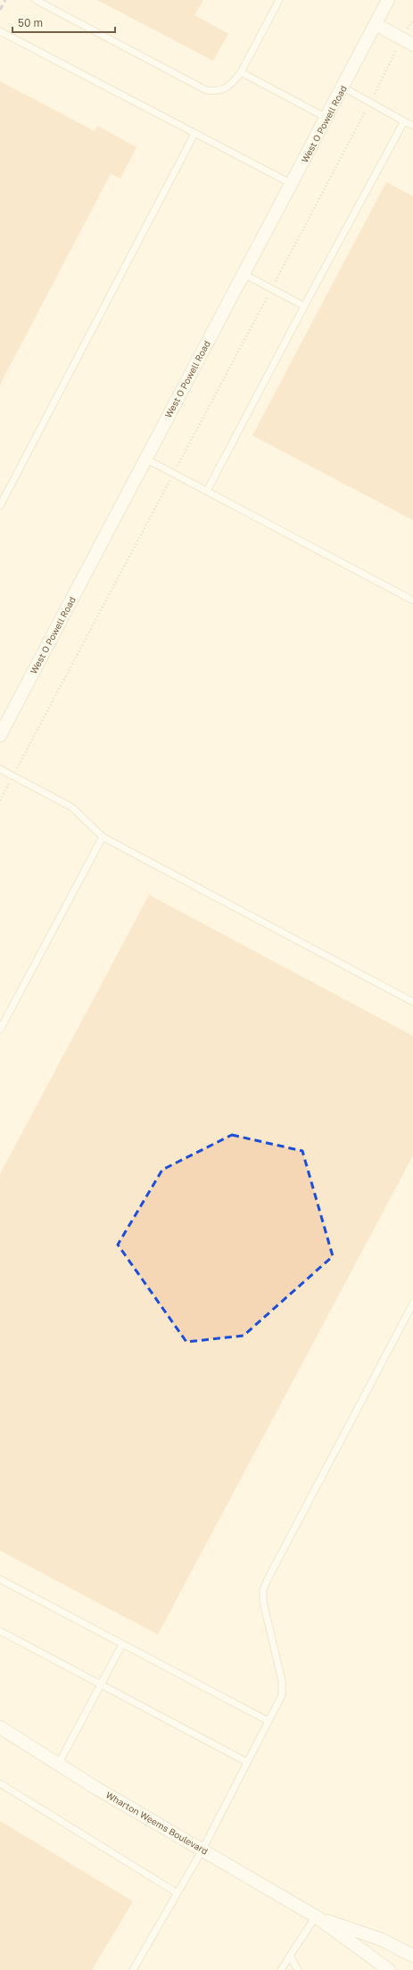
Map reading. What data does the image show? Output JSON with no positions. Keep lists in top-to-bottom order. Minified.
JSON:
{"streets":{"street":["West O Powell Road","Wharton Weems Boulevard"]},"scale_bar":"50 m"}
